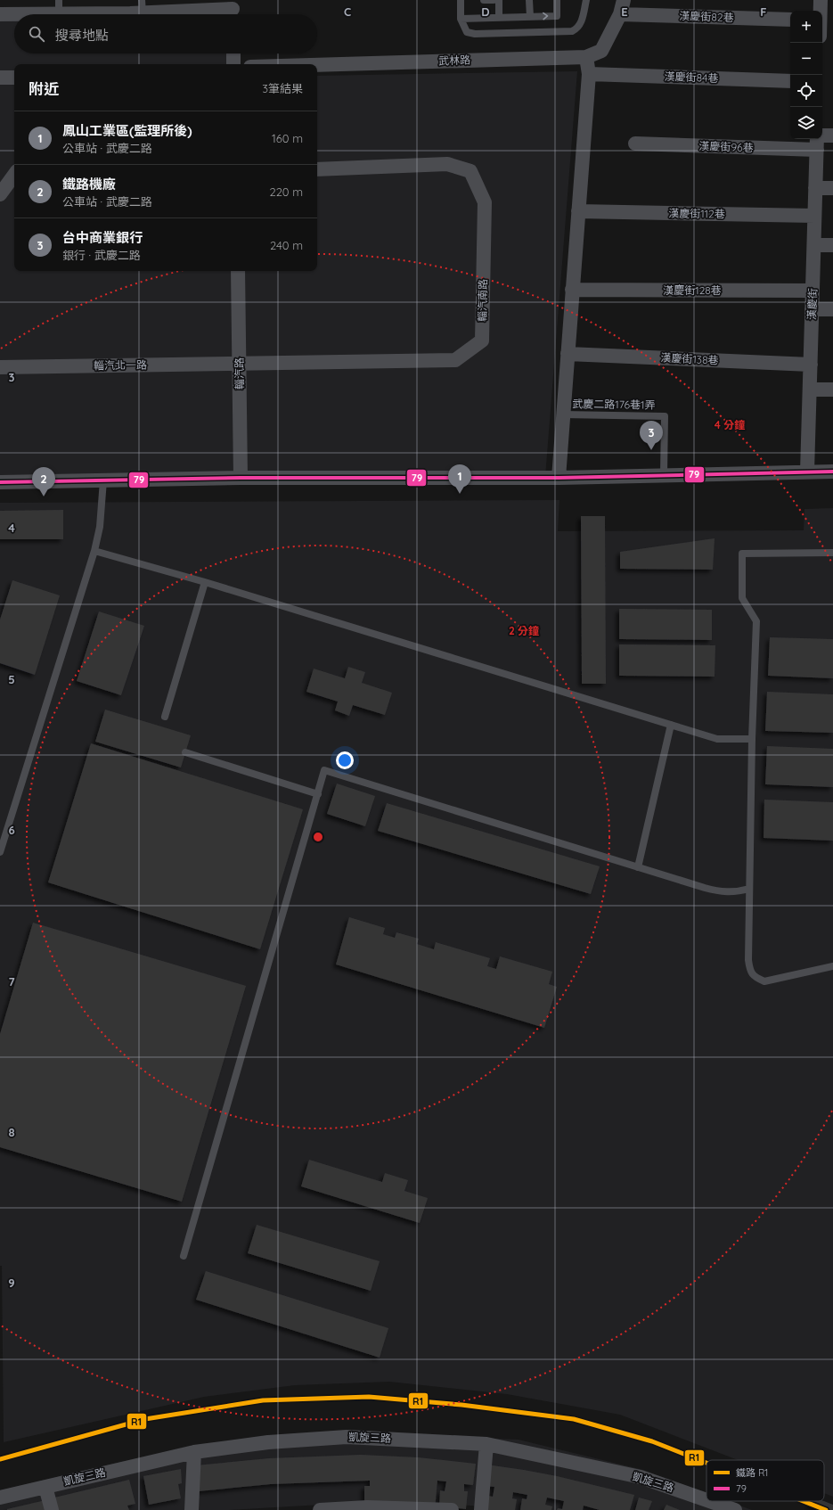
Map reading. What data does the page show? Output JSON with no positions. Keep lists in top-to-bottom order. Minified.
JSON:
{"streets":{"street":["漢慶街82巷","武林路","漢慶街84巷","漢慶街96巷","漢慶街112巷","漢慶街128巷","輜汽南路","漢慶街","漢慶街138巷","輜汽北一路","輜汽路","凱旋三路"],"lane":["武慶二路176巷1弄"]},"crossings":[["漢慶街82巷","武林路"],["漢慶街96巷","漢慶街"],["漢慶街112巷","漢慶街"],["漢慶街128巷","漢慶街"],["輜汽南路","輜汽北一路"],["輜汽南路","輜汽路"],["漢慶街","漢慶街138巷"],["輜汽北一路","輜汽路"]],"lines":["transit line 79","rail line R1"],"legend":["鐵路 R1","79"],"page":{"map_buttons":["+","−"],"search":"搜尋地點","heading":["附近","3筆結果"],"list":[{"mark":"1","name":"鳳山工業區(監理所後)","note":"公車站 · 武慶二路","value":"160 m"},{"mark":"2","name":"鐵路機廠","note":"公車站 · 武慶二路","value":"220 m"},{"mark":"3","name":"台中商業銀行","note":"銀行 · 武慶二路","value":"240 m"}],"pins":["3","1","2"]},"grid":{"columns":["C","D","E","F"],"rows":["3","4","5","6","7","8","9"]},"rings":["4 分鐘","2 分鐘"]}
